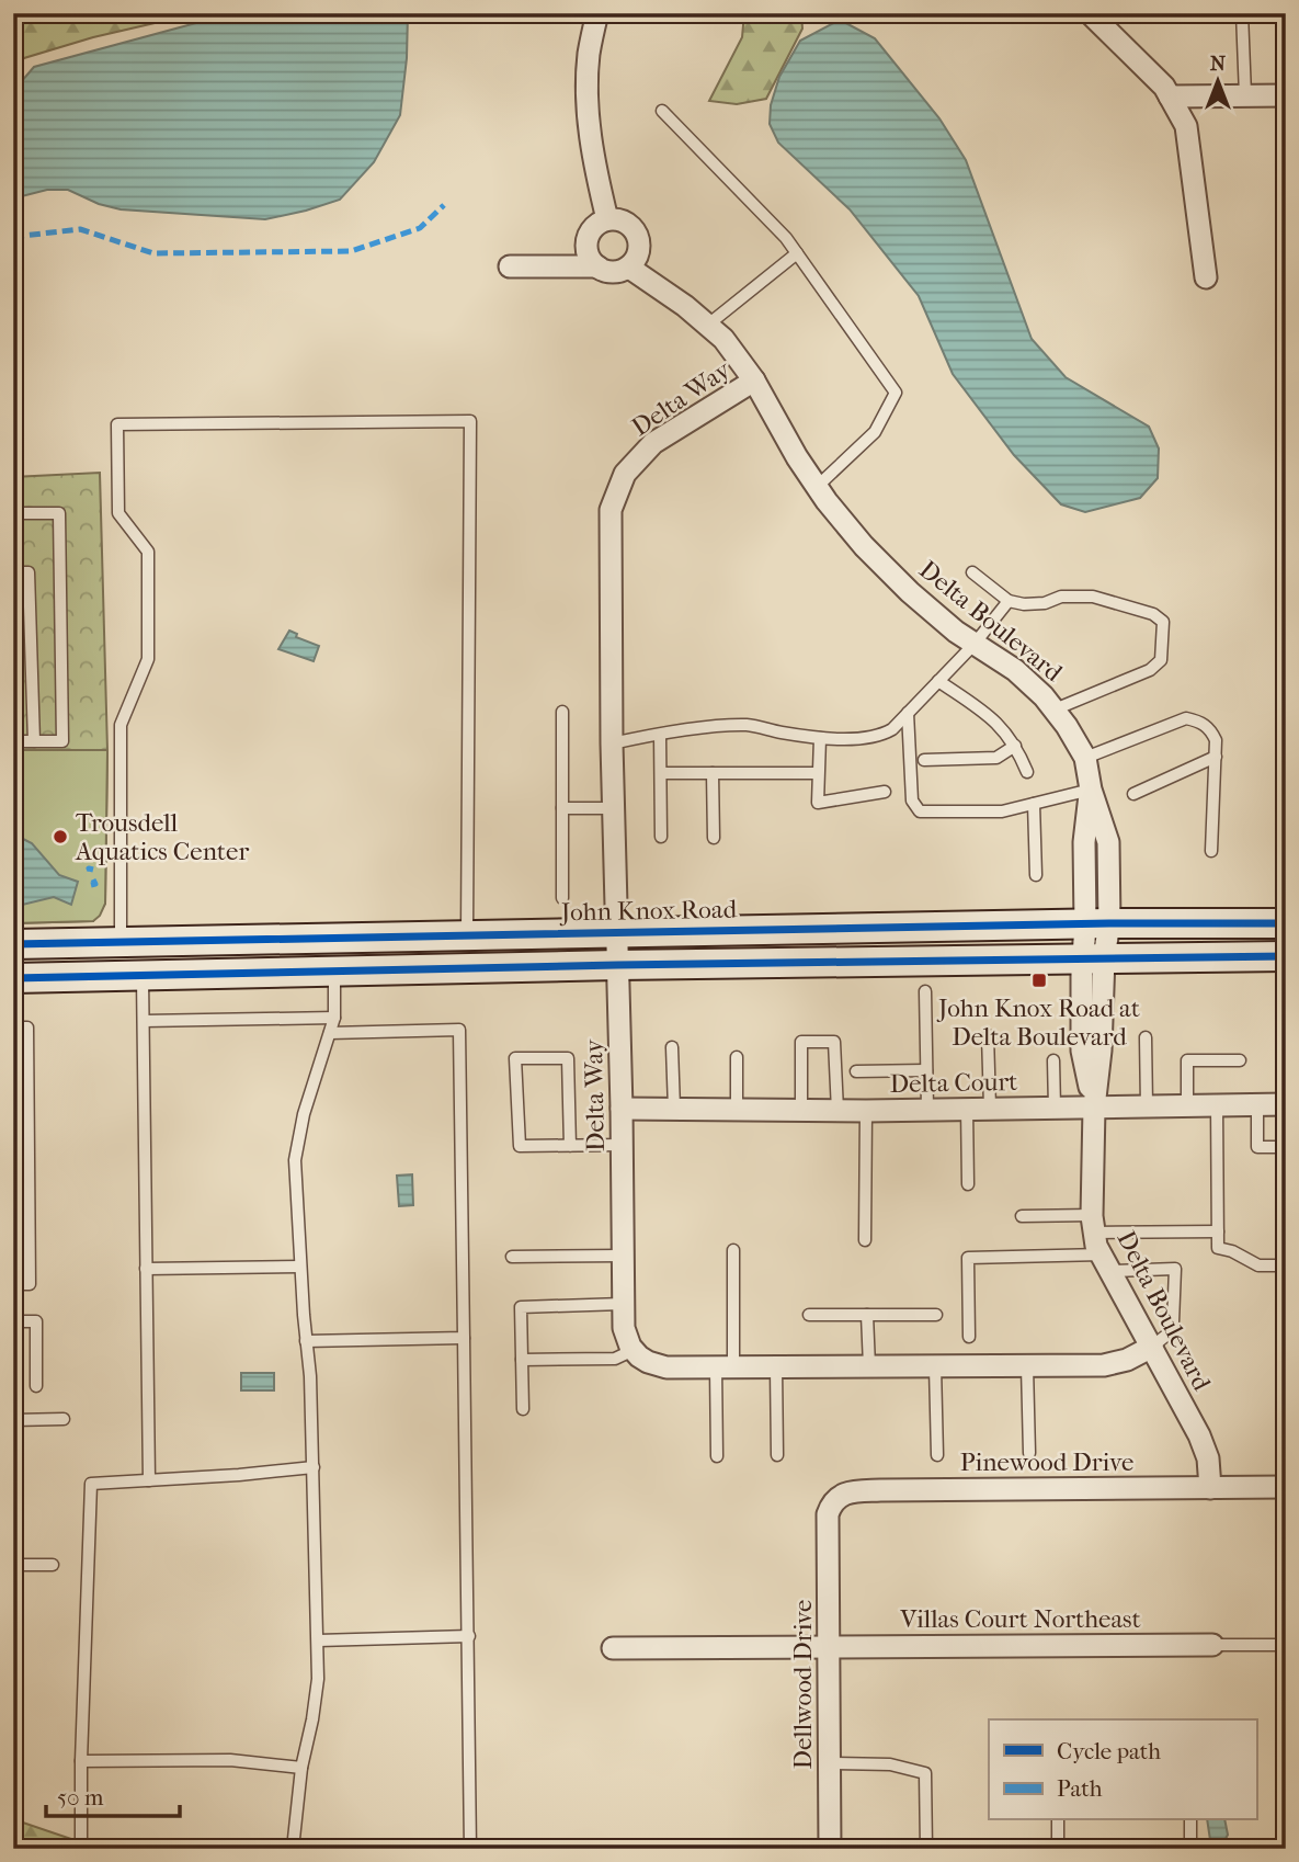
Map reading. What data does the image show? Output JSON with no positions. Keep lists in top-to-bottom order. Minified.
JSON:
{"streets":{"main road":["John Knox Road"],"street":["Delta Way","Delta Boulevard","Delta Court","Pinewood Drive","Villas Court Northeast","Dellwood Drive"]},"crossings":[["Delta Way","Delta Boulevard"],["Delta Way","John Knox Road"],["Delta Way","Delta Court"],["Delta Boulevard","John Knox Road"],["Delta Boulevard","Delta Court"],["Delta Boulevard","Pinewood Drive"],["Pinewood Drive","Dellwood Drive"],["Villas Court Northeast","Dellwood Drive"]],"places":{"other":["Trousdell Aquatics Center"],"transit":["John Knox Road at Delta Boulevard"]},"legend":["Cycle path","Path"],"scale_bar":"50 m","north":"top"}
